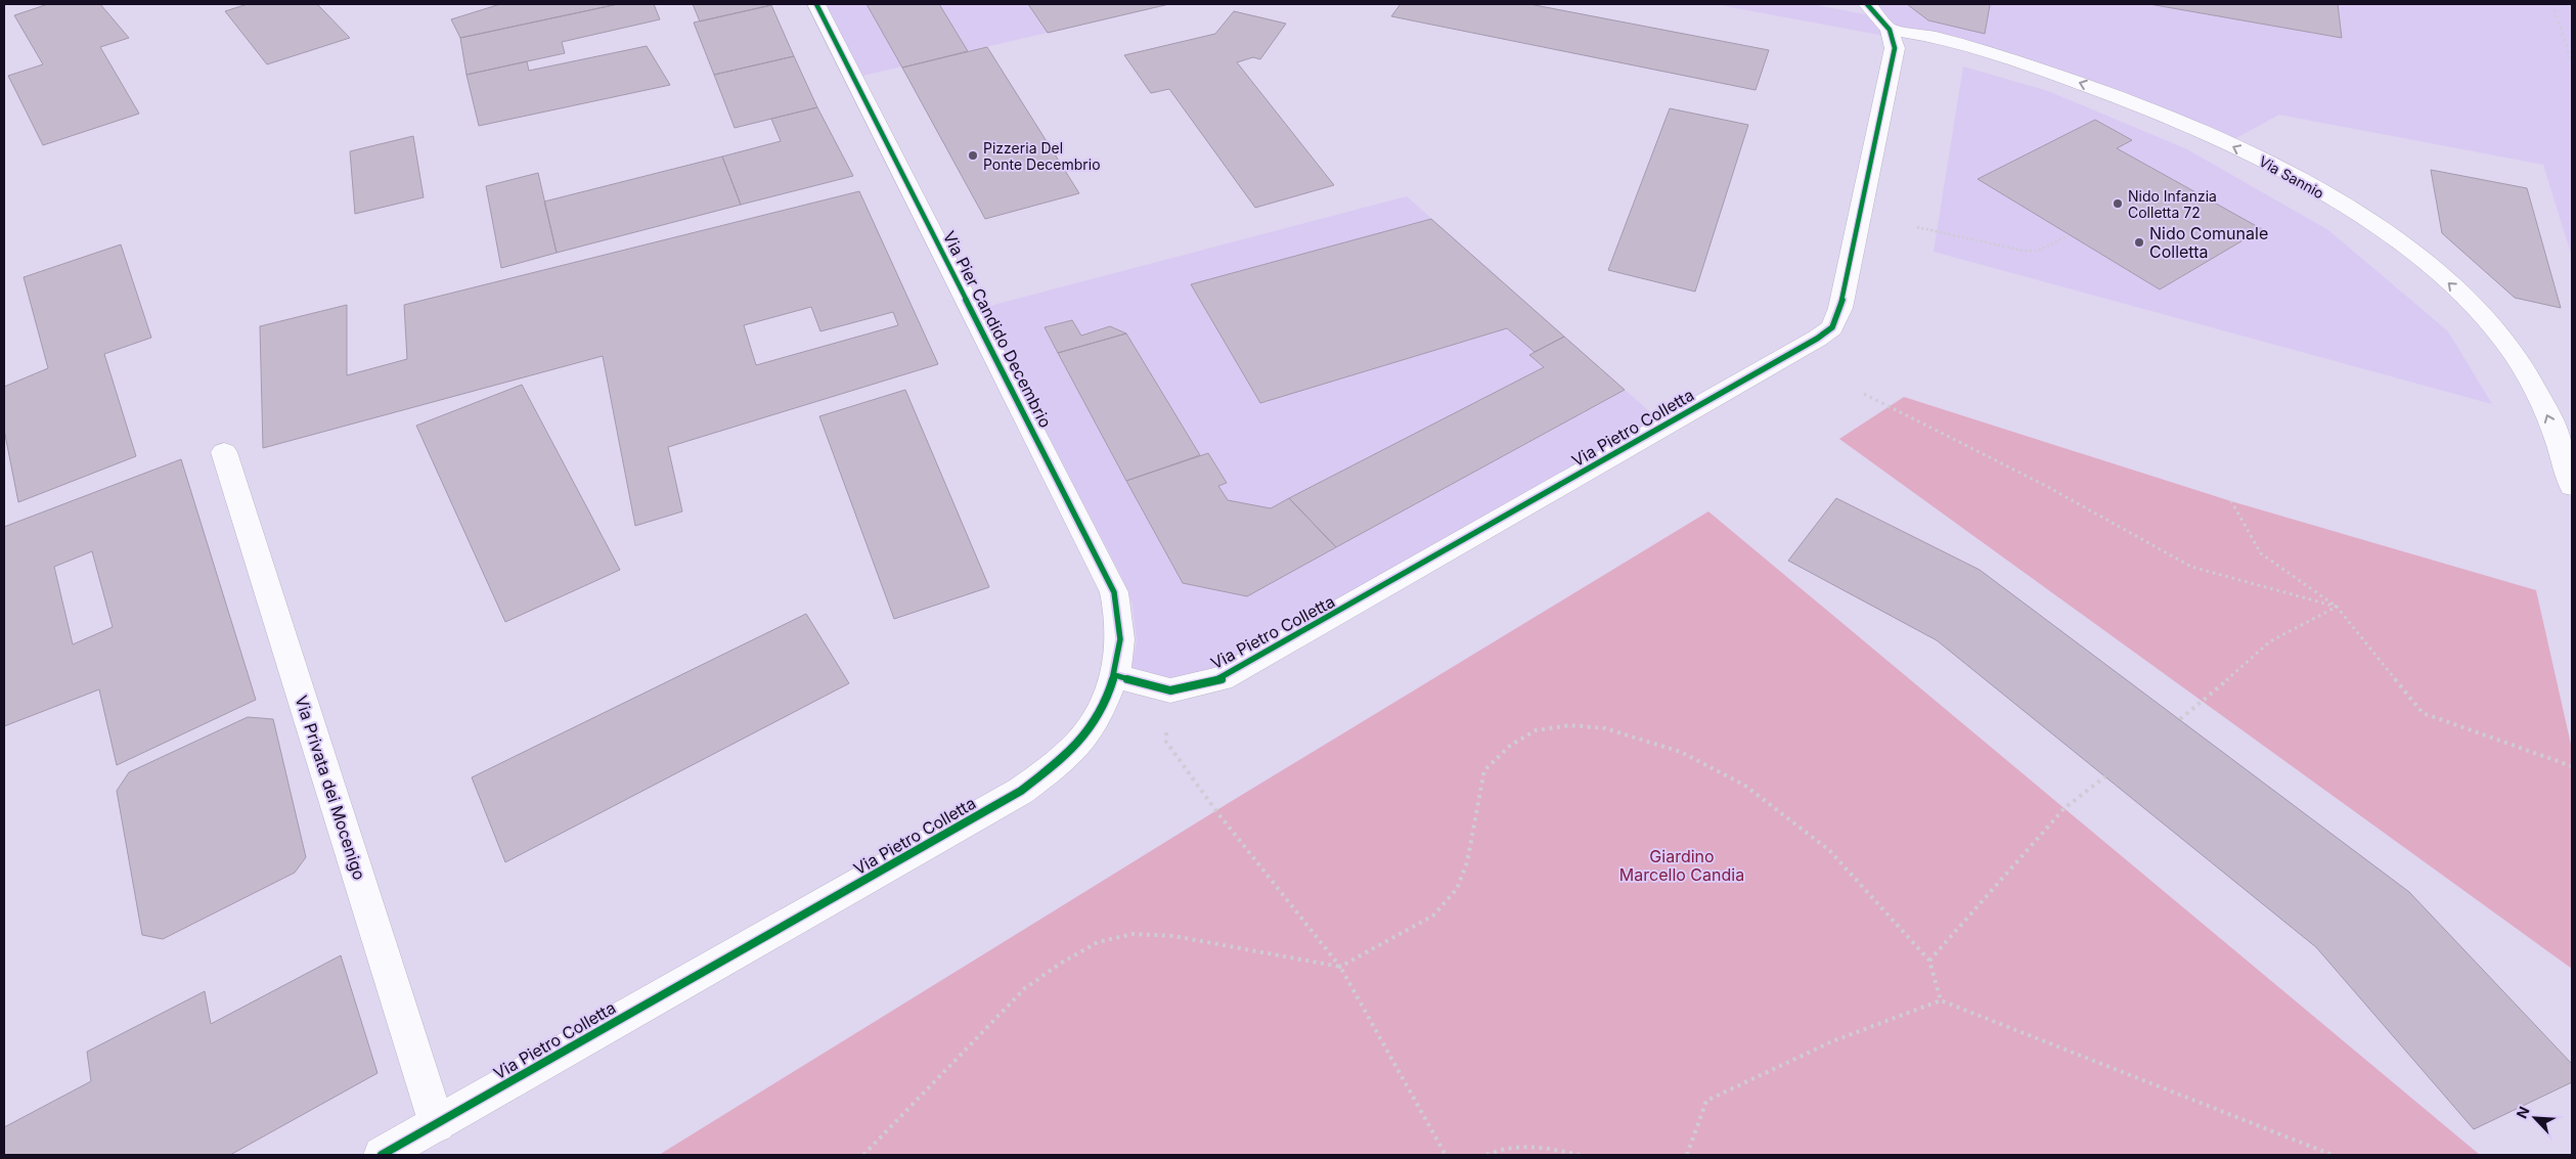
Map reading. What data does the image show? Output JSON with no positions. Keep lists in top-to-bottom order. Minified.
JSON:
{"streets":{"street":["Via Sannio","Via Pier Candido Decembrio","Via Pietro Colletta","Via Privata dei Mocenigo"]},"crossings":[["Via Sannio","Via Pietro Colletta"],["Via Pier Candido Decembrio","Via Pietro Colletta"],["Via Pietro Colletta","Via Privata dei Mocenigo"]],"one_way":["Via Sannio"],"parks":["Giardino Marcello Candia"],"places":["Pizzeria Del Ponte Decembrio","Nido Infanzia Colletta 72","Nido Comunale Colletta"],"north":"top left"}
